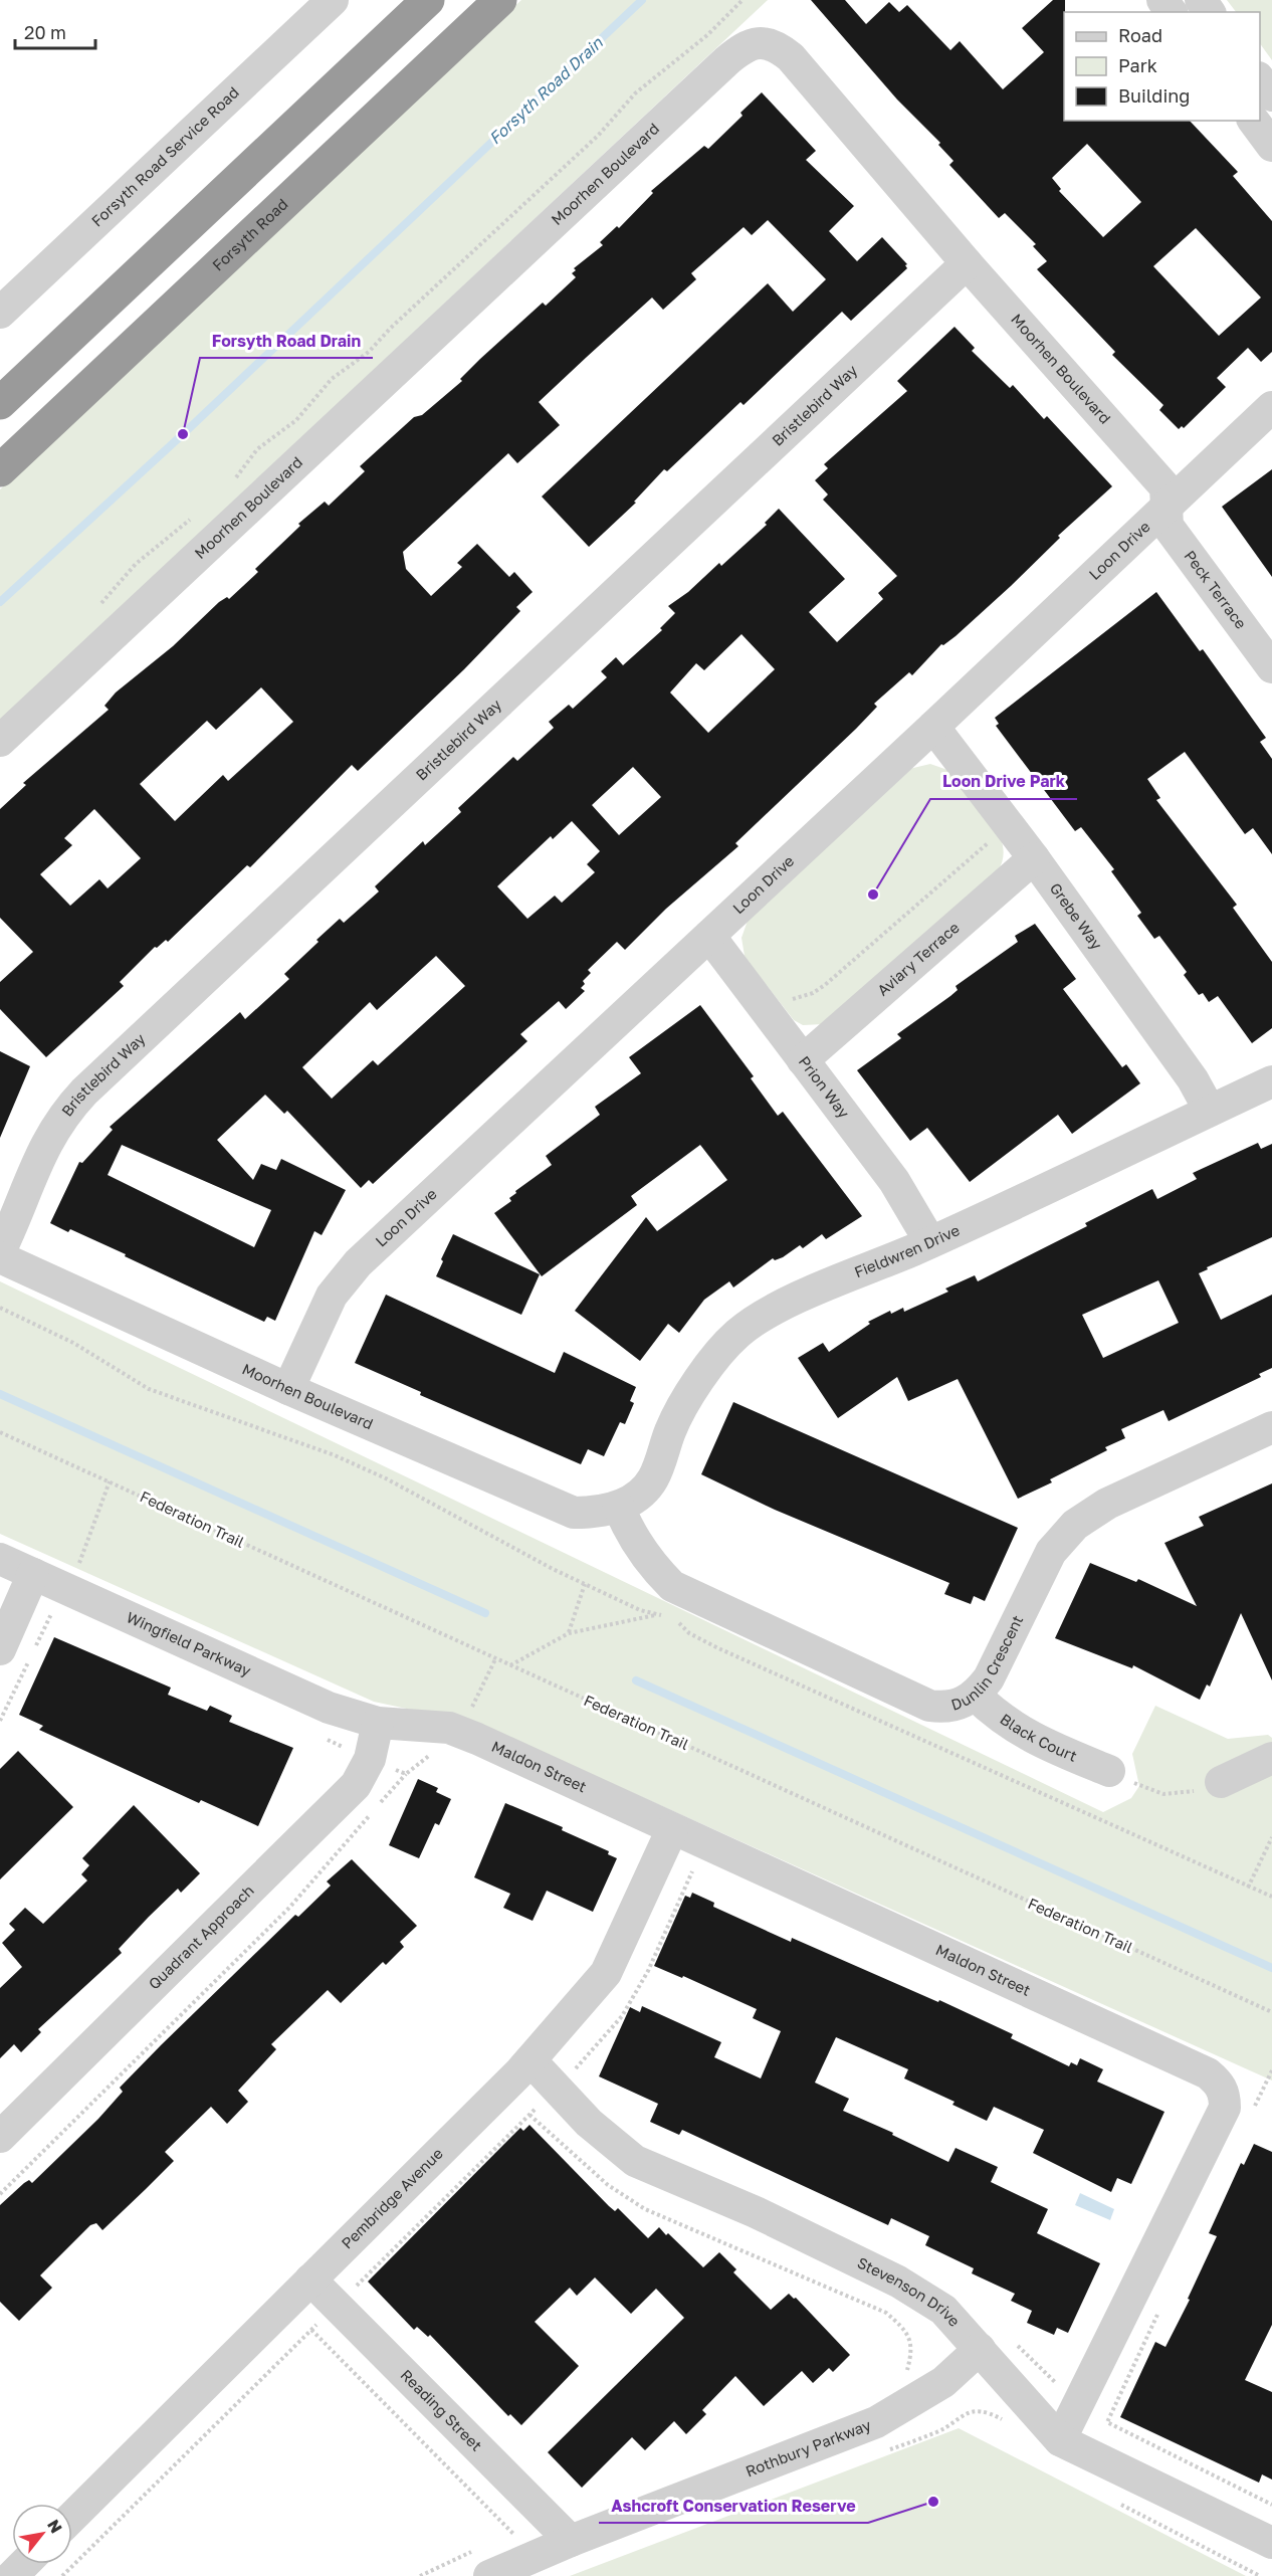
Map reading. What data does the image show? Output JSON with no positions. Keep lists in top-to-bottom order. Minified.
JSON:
{"streets":{"highway":["Forsyth Road"],"street":["Forsyth Road Service Road","Moorhen Boulevard","Bristlebird Way","Loon Drive","Peck Terrace","Grebe Way","Aviary Terrace","Prion Way","Fieldwren Drive","Wingfield Parkway","Dunlin Crescent","Black Court","Maldon Street","Quadrant Approach","Pembridge Avenue","Stevenson Drive","Reading Street","Rothbury Parkway"],"path":["Federation Trail"]},"crossings":[["Moorhen Boulevard","Bristlebird Way"],["Moorhen Boulevard","Loon Drive"],["Moorhen Boulevard","Peck Terrace"],["Moorhen Boulevard","Fieldwren Drive"],["Moorhen Boulevard","Dunlin Crescent"],["Loon Drive","Peck Terrace"],["Loon Drive","Grebe Way"],["Loon Drive","Prion Way"],["Grebe Way","Aviary Terrace"],["Grebe Way","Fieldwren Drive"],["Aviary Terrace","Prion Way"],["Prion Way","Fieldwren Drive"],["Fieldwren Drive","Dunlin Crescent"],["Wingfield Parkway","Maldon Street"],["Wingfield Parkway","Quadrant Approach"],["Dunlin Crescent","Black Court"],["Maldon Street","Quadrant Approach"],["Maldon Street","Pembridge Avenue"],["Maldon Street","Stevenson Drive"],["Pembridge Avenue","Stevenson Drive"],["Pembridge Avenue","Reading Street"],["Stevenson Drive","Rothbury Parkway"],["Reading Street","Rothbury Parkway"]],"water":["Forsyth Road Drain"],"places":["Forsyth Road Drain","Loon Drive Park","Ashcroft Conservation Reserve"],"legend":["Road","Park","Building"],"scale_bar":"20 m","north":"top right"}
